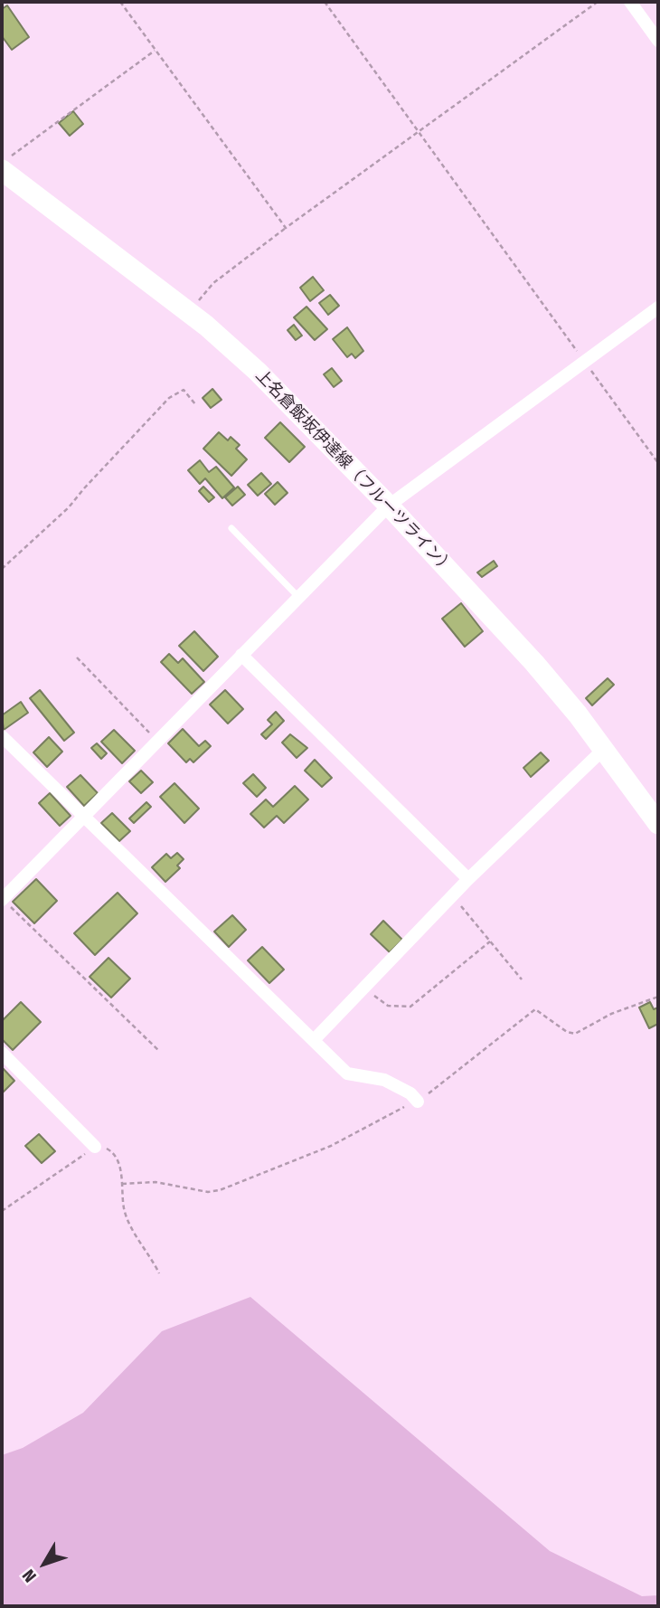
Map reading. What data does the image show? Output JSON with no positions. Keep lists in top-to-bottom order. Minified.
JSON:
{"streets":{"main road":["上名倉飯坂伊達線（フルーツライン）"]},"north":"bottom left"}
